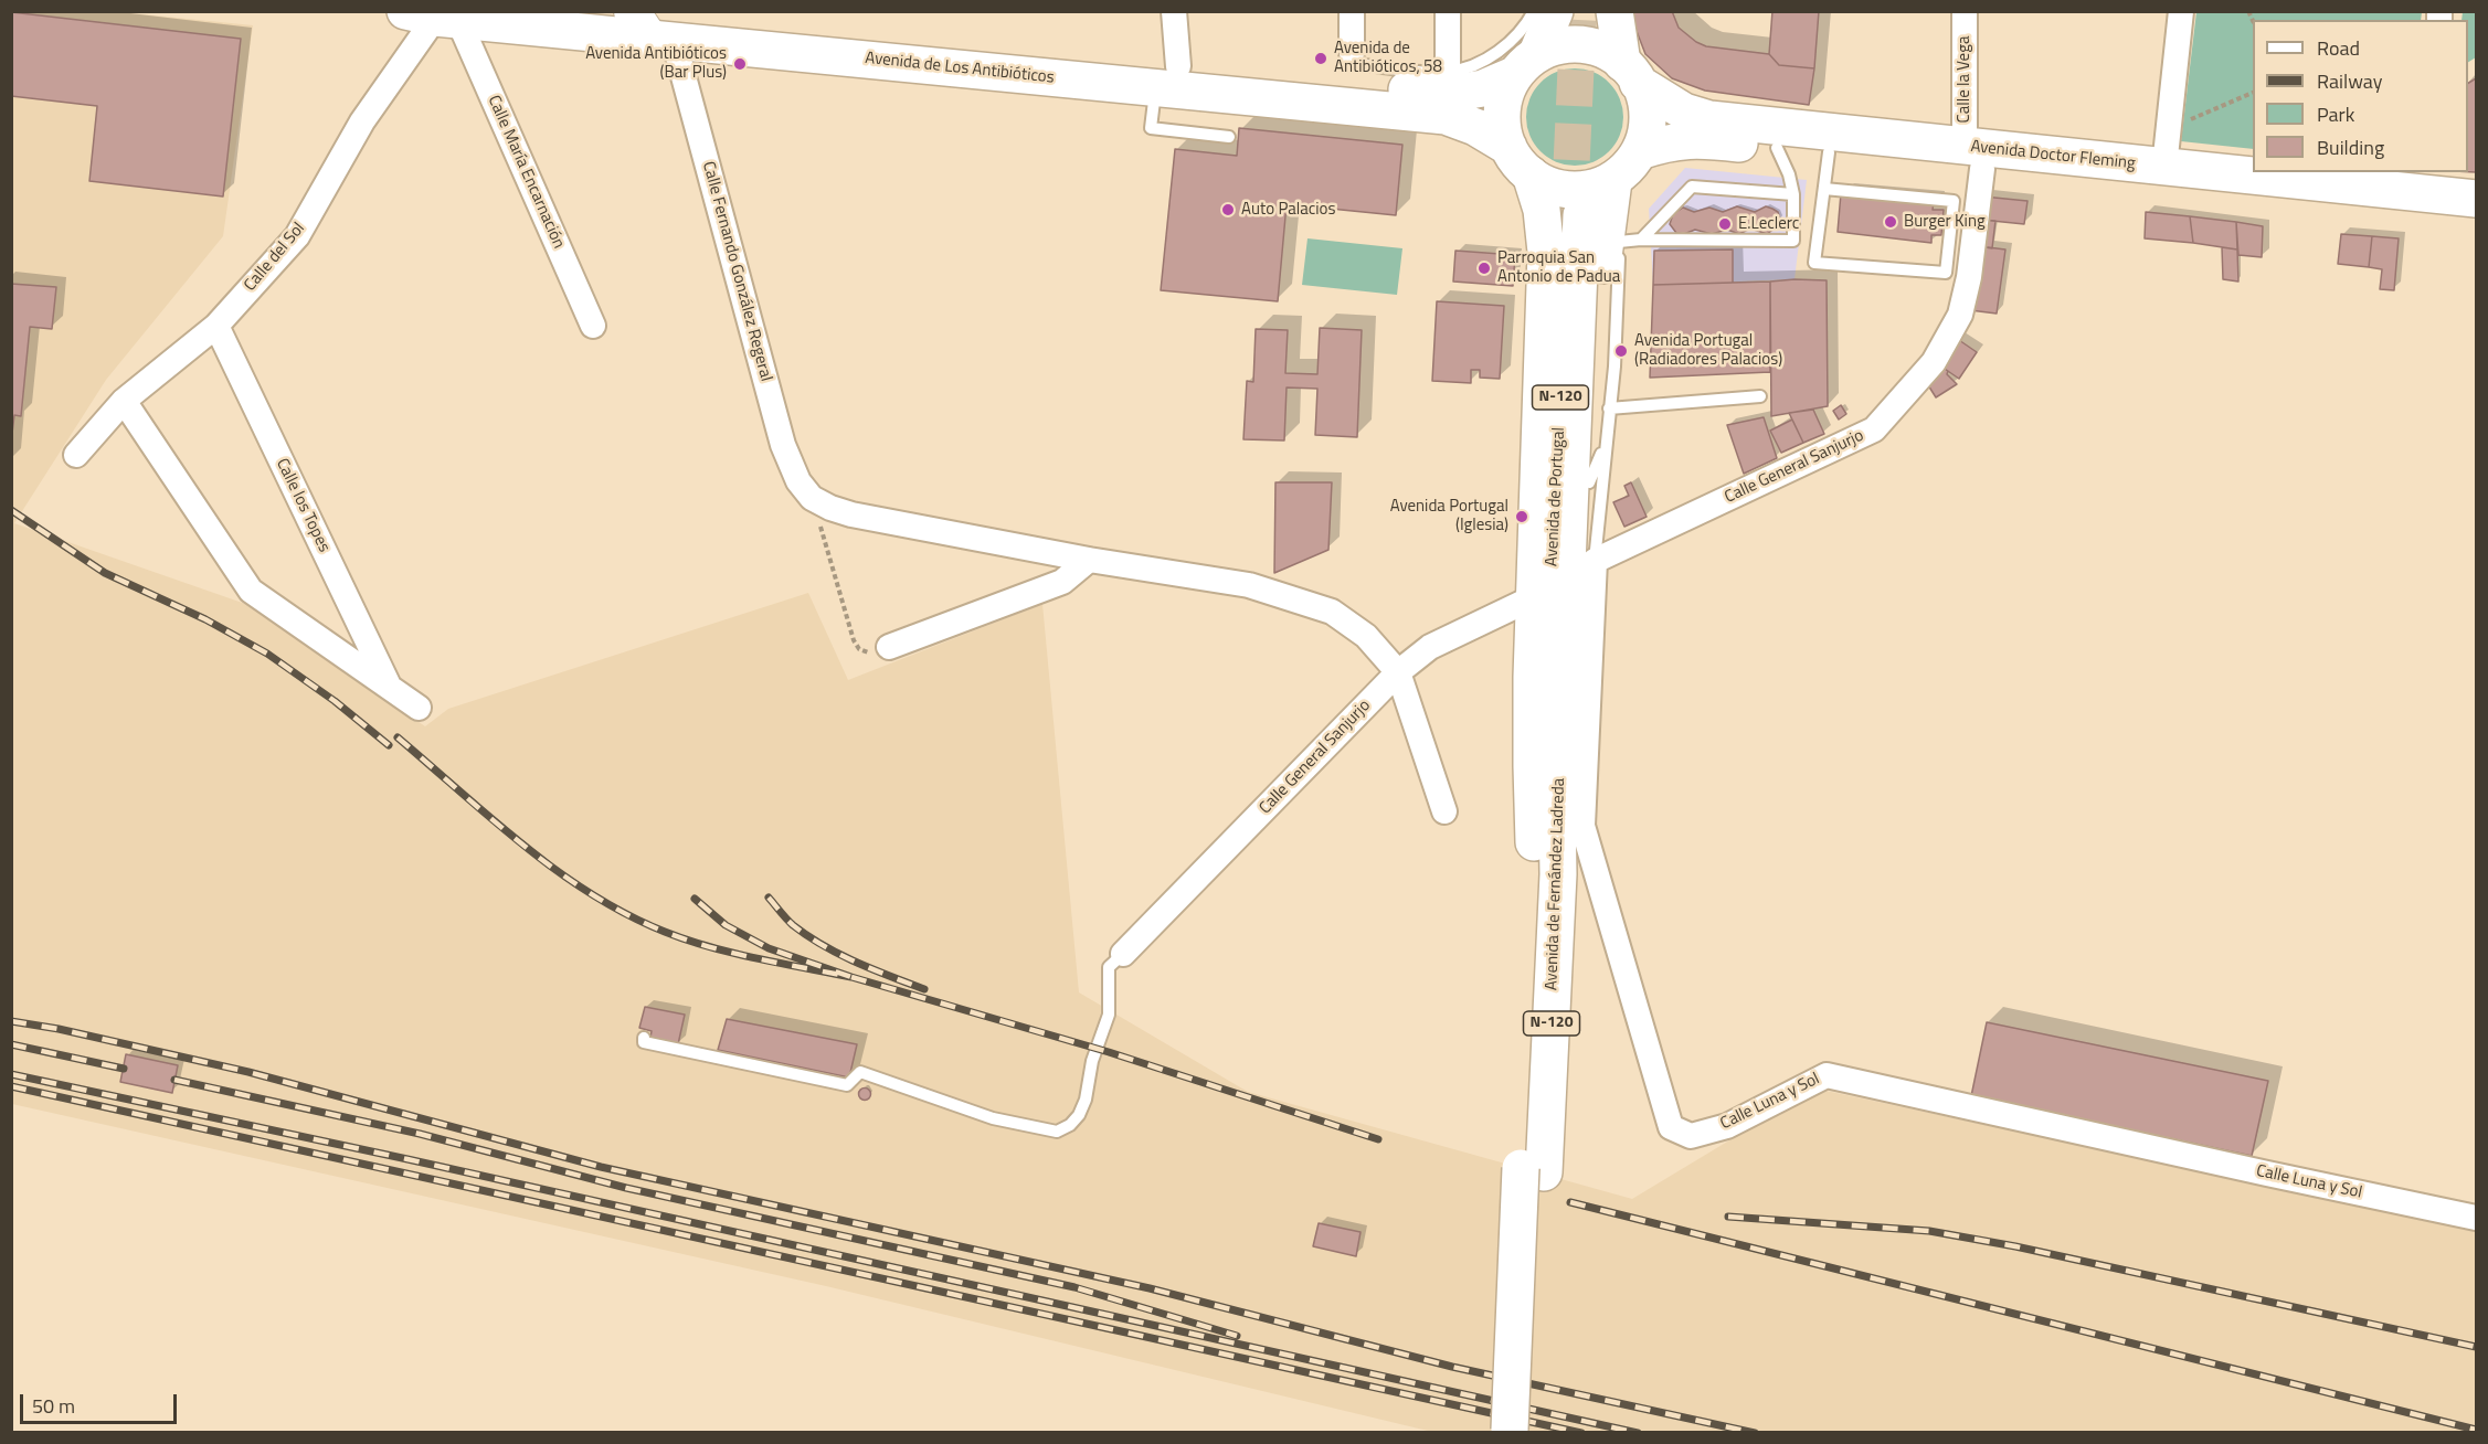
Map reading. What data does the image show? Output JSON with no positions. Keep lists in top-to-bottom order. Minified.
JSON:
{"streets":{"main road":["Avenida de Los Antibióticos","Avenida Doctor Fleming","N-120","Avenida de Portugal","Avenida de Fernández Ladreda"],"street":["Calle la Vega","Calle María Encarnación","Calle del Sol","Calle Fernando González Regeral","Calle General Sanjurjo","Calle los Topes","Calle Luna y Sol"]},"crossings":[["Avenida de Los Antibióticos","Avenida Doctor Fleming"],["Avenida de Los Antibióticos","Calle María Encarnación"],["Avenida de Los Antibióticos","Calle del Sol"],["Avenida de Los Antibióticos","Calle Fernando González Regeral"],["Calle la Vega","Avenida Doctor Fleming"],["Calle la Vega","Calle General Sanjurjo"],["Avenida Doctor Fleming","Calle General Sanjurjo"],["Calle María Encarnación","Calle del Sol"],["Calle del Sol","Calle los Topes"],["Calle General Sanjurjo","Avenida de Portugal"],["Calle General Sanjurjo","Avenida de Fernández Ladreda"],["Calle General Sanjurjo","Calle Luna y Sol"],["Avenida de Portugal","Avenida de Fernández Ladreda"],["Avenida de Portugal","Calle Luna y Sol"],["Avenida de Fernández Ladreda","Calle Luna y Sol"]],"places":["Avenida de Antibióticos, 58","Avenida Antibióticos (Bar Plus)","Auto Palacios","Burger King","E.Leclerc","Parroquia San Antonio de Padua","Avenida Portugal (Radiadores Palacios)","Avenida Portugal (Iglesia)"],"legend":["Road","Railway","Park","Building"],"scale_bar":"50 m"}
